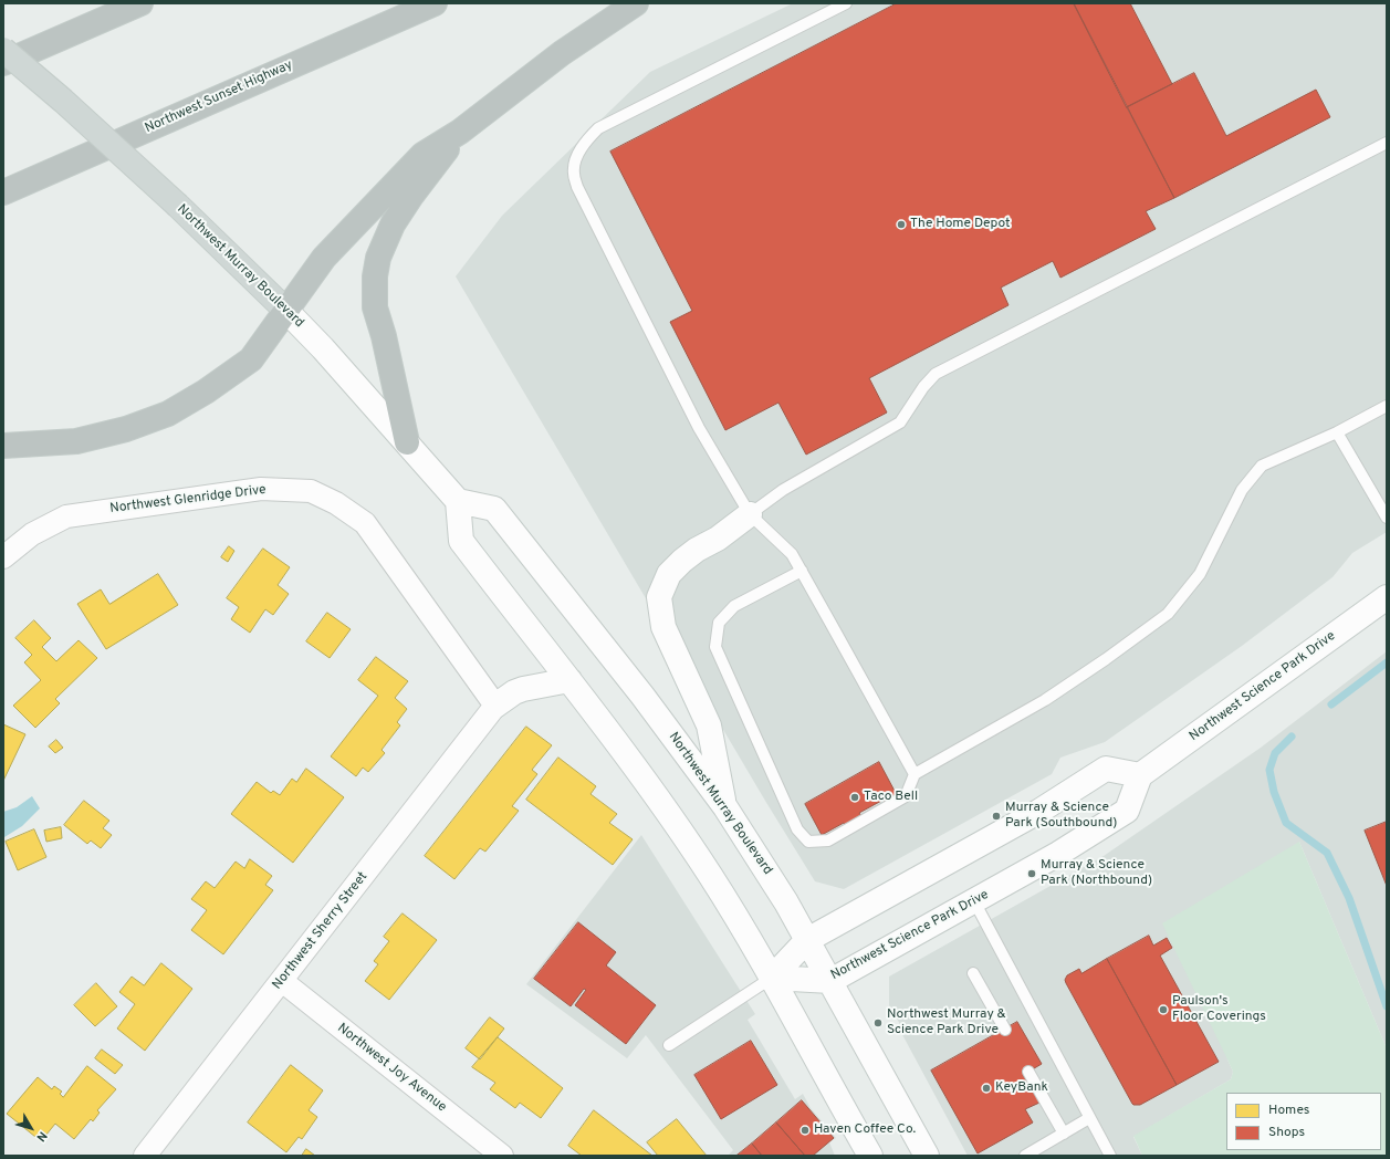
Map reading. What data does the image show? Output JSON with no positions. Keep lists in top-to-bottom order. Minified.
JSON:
{"streets":{"highway":["Northwest Sunset Highway"],"main road":["Northwest Murray Boulevard","Northwest Science Park Drive"],"street":["Northwest Glenridge Drive","Northwest Sherry Street","Northwest Joy Avenue"]},"crossings":[["Northwest Murray Boulevard","Northwest Science Park Drive"],["Northwest Glenridge Drive","Northwest Sherry Street"],["Northwest Sherry Street","Northwest Joy Avenue"]],"places":["The Home Depot","Taco Bell","Murray & Science Park (Southbound)","Murray & Science Park (Northbound)","Paulson's Floor Coverings","Northwest Murray & Science Park Drive","KeyBank","Haven Coffee Co."],"legend":["Homes","Shops"],"north":"bottom right"}
